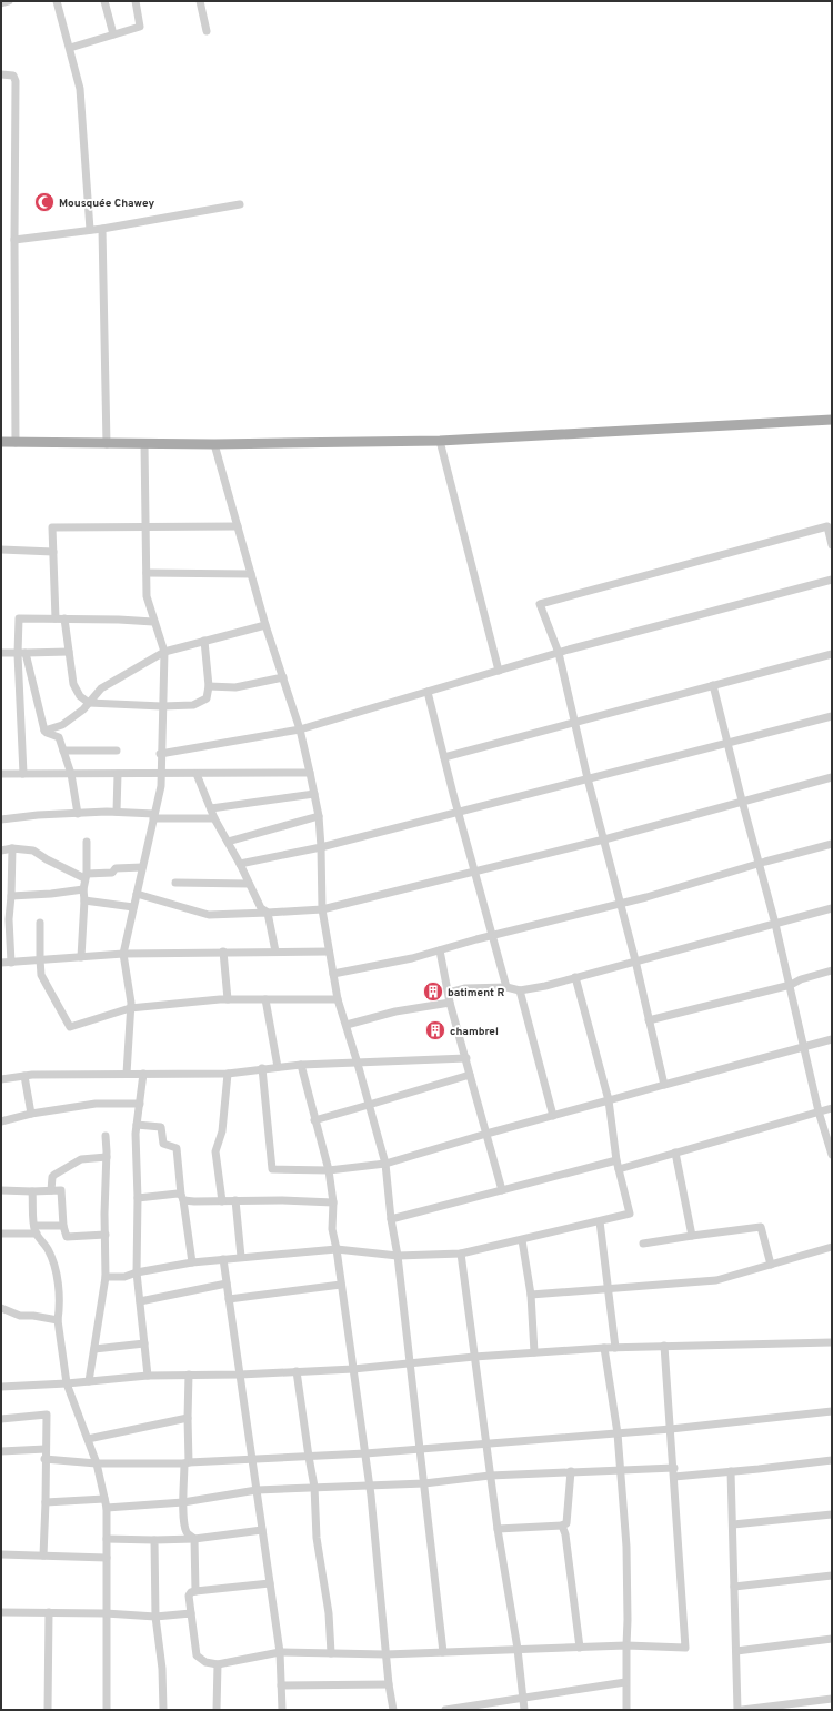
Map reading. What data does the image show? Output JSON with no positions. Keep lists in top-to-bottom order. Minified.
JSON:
{"places":{"mosque":["Mousquée Chawey"],"building":["batiment R","chambrel"]}}
